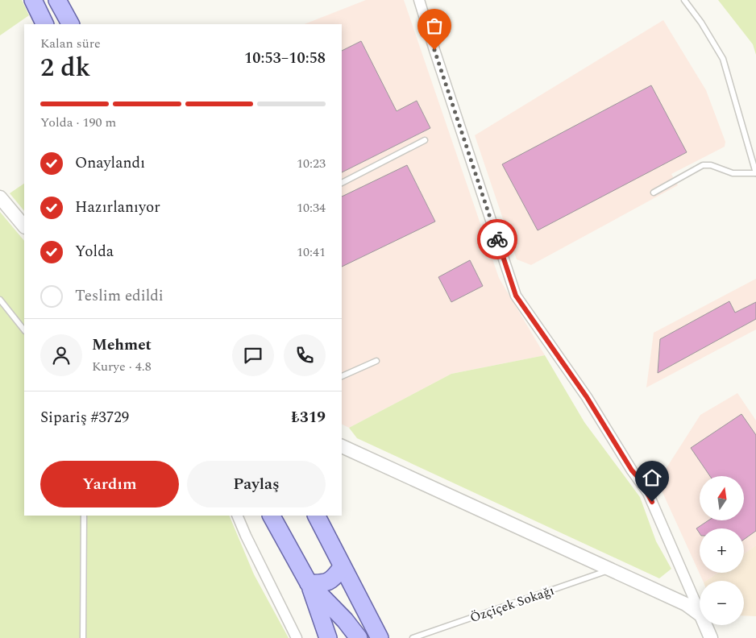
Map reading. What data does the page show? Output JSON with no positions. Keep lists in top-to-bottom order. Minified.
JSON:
{"streets":{"lane":["Özçiçek Sokağı"]},"north":"top","page":{"heading":["2 dk","Kalan süre","10:53–10:58"],"panel":["Mehmet","Kurye · 4.8","Sipariş #3729","₺319"],"bar":"Yolda · 190 m","list":[["Onaylandı","10:23"],["Hazırlanıyor","10:34"],["Yolda","10:41"],"Teslim edildi"],"buttons":["Yardım","Paylaş"],"map_buttons":["+","−"]}}
